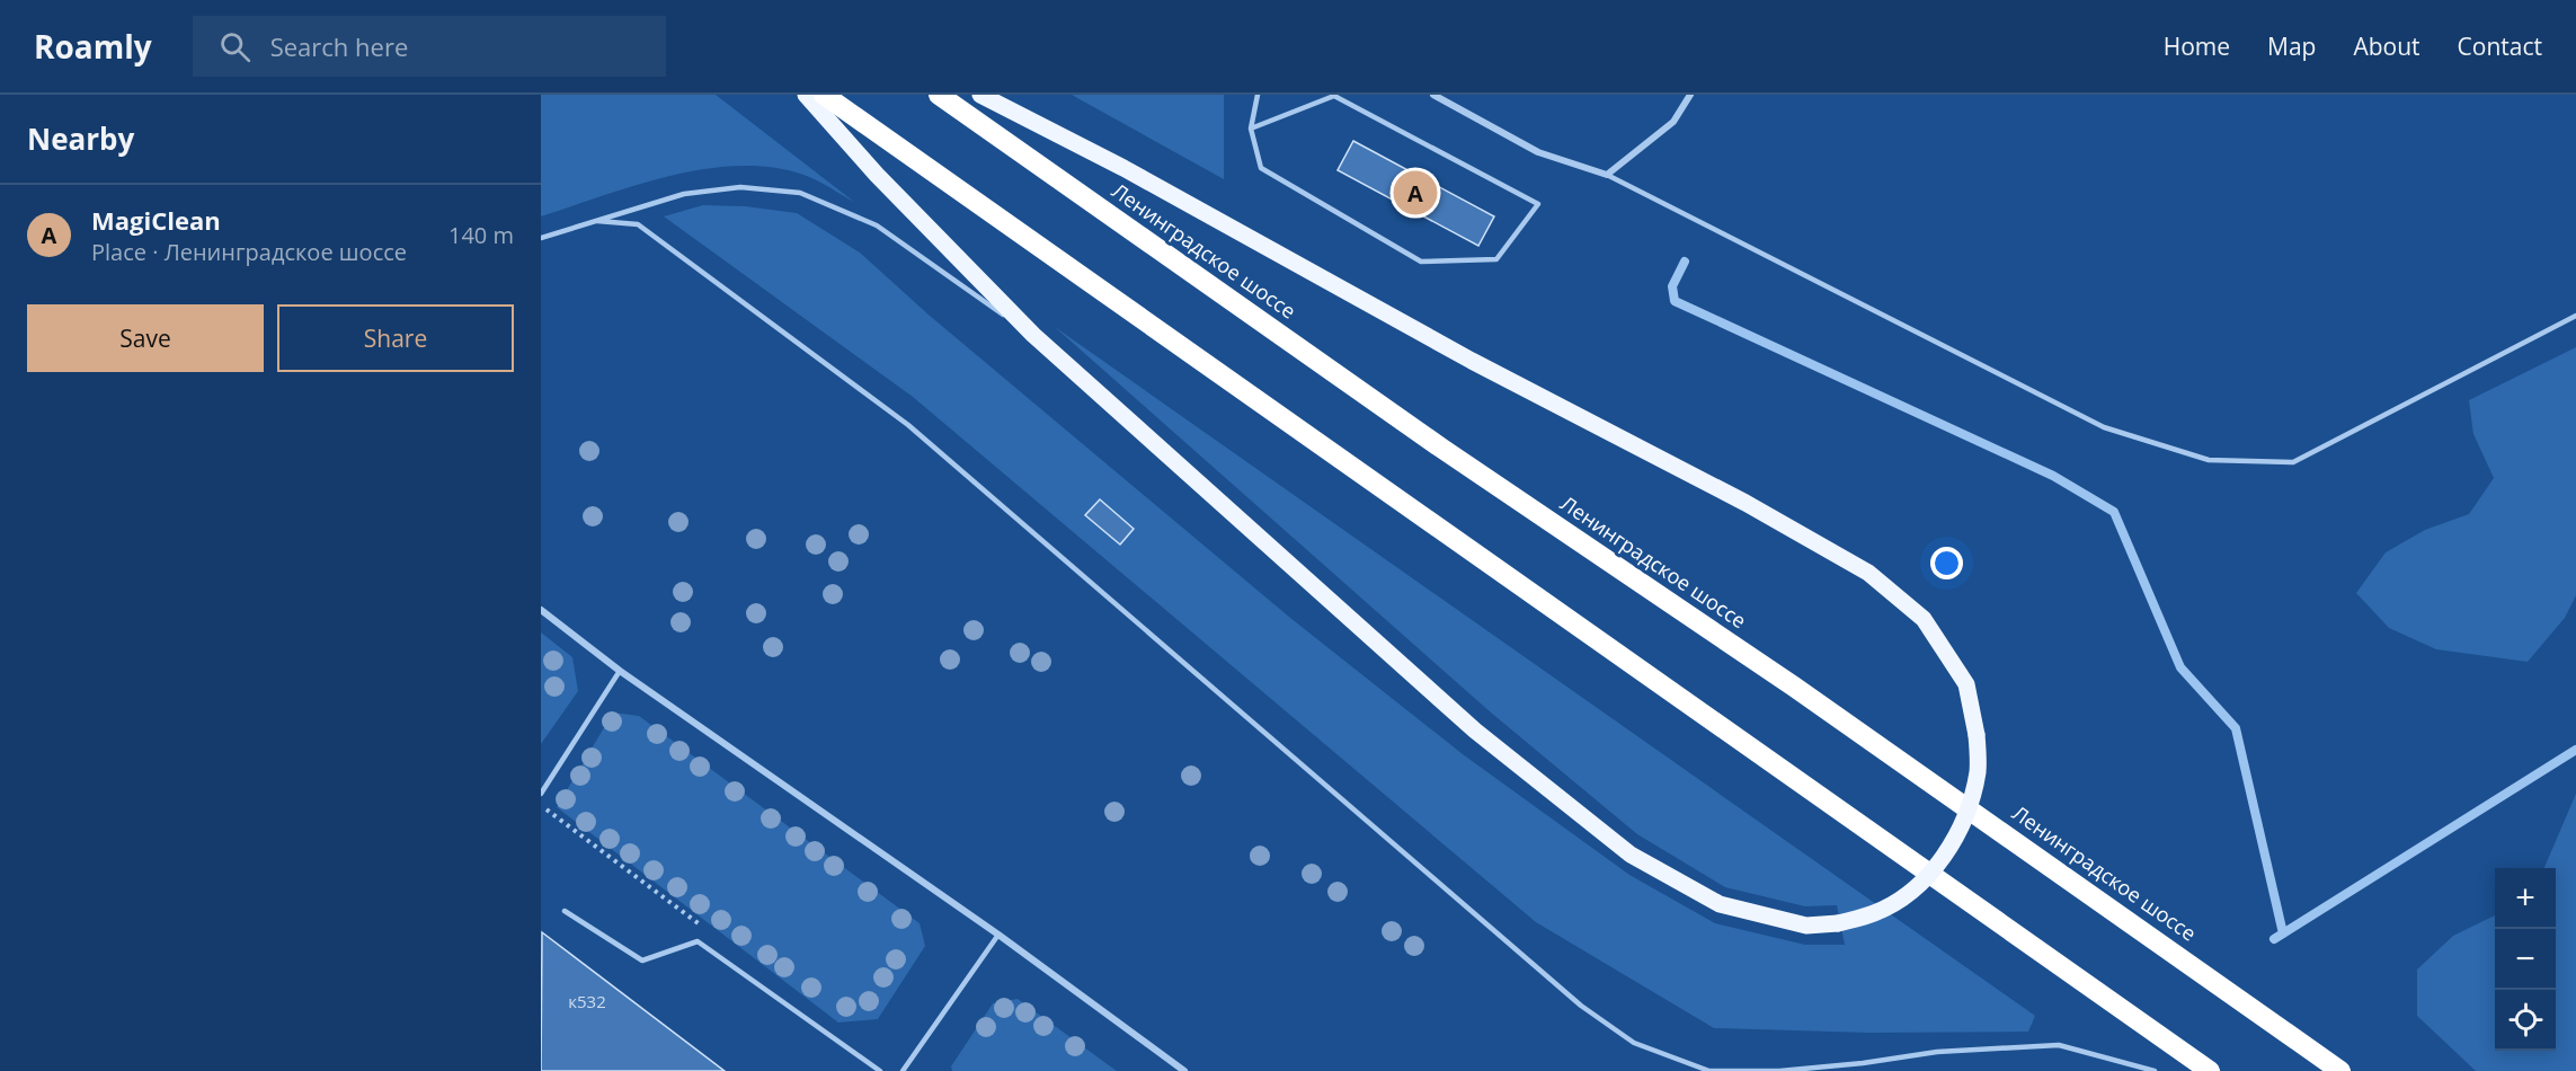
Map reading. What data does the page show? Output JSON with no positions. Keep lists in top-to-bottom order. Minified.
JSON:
{"streets":{"highway":["Ленинградское шоссе"]},"house_numbers":["к532"],"page":{"header":"Roamly","search":"Search here","nav":["Home","Map","About","Contact"],"heading":"Nearby","pins":"A","list":[{"mark":"A","name":"MagiClean","note":"Place · Ленинградское шоссе","value":"140 m"}],"buttons":["Save","Share"],"map_buttons":["+","−"]}}
